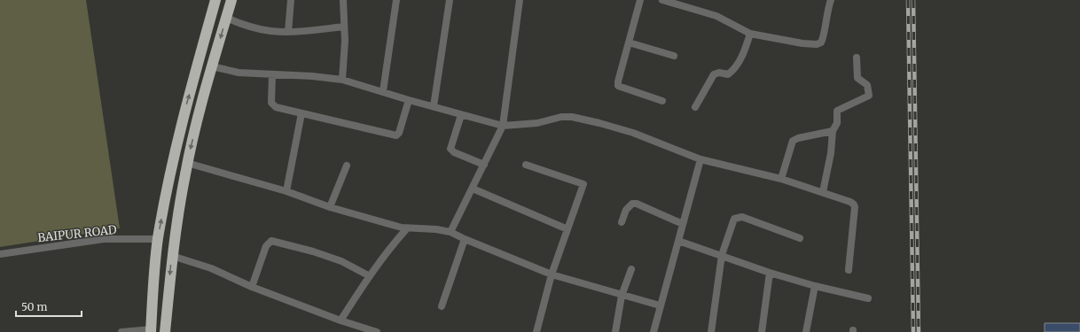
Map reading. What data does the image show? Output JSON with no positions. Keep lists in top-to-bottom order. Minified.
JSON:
{"streets":{"street":["BAIPUR ROAD"]},"scale_bar":"50 m"}
